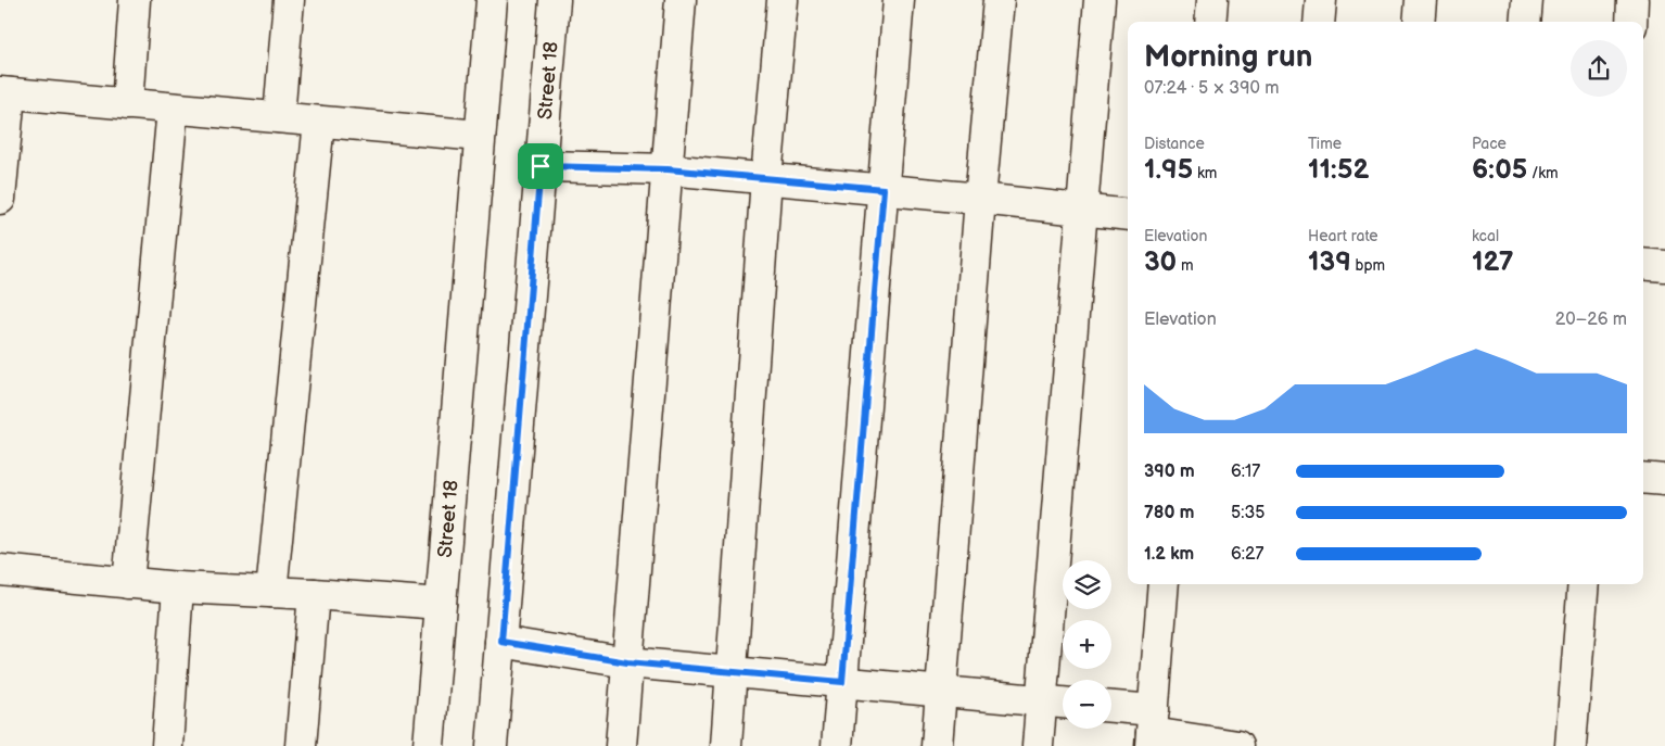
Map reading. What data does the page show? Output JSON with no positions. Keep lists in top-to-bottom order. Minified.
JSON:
{"streets":{"street":["Street 18"]},"page":{"heading":["Morning run","07:24 · 5 × 390 m"],"stats":[["Distance","1.95 km"],["Time","11:52"],["Pace","6:05 /km"],["Elevation","30 m"],["Heart rate","139 bpm"],["kcal","127"]],"chart":["Elevation","20–26 m"],"list":[{"name":"390 m","note":"6:17"},{"name":"780 m","note":"5:35"},{"name":"1.2 km","note":"6:27"}],"map_buttons":["+","−"]}}
